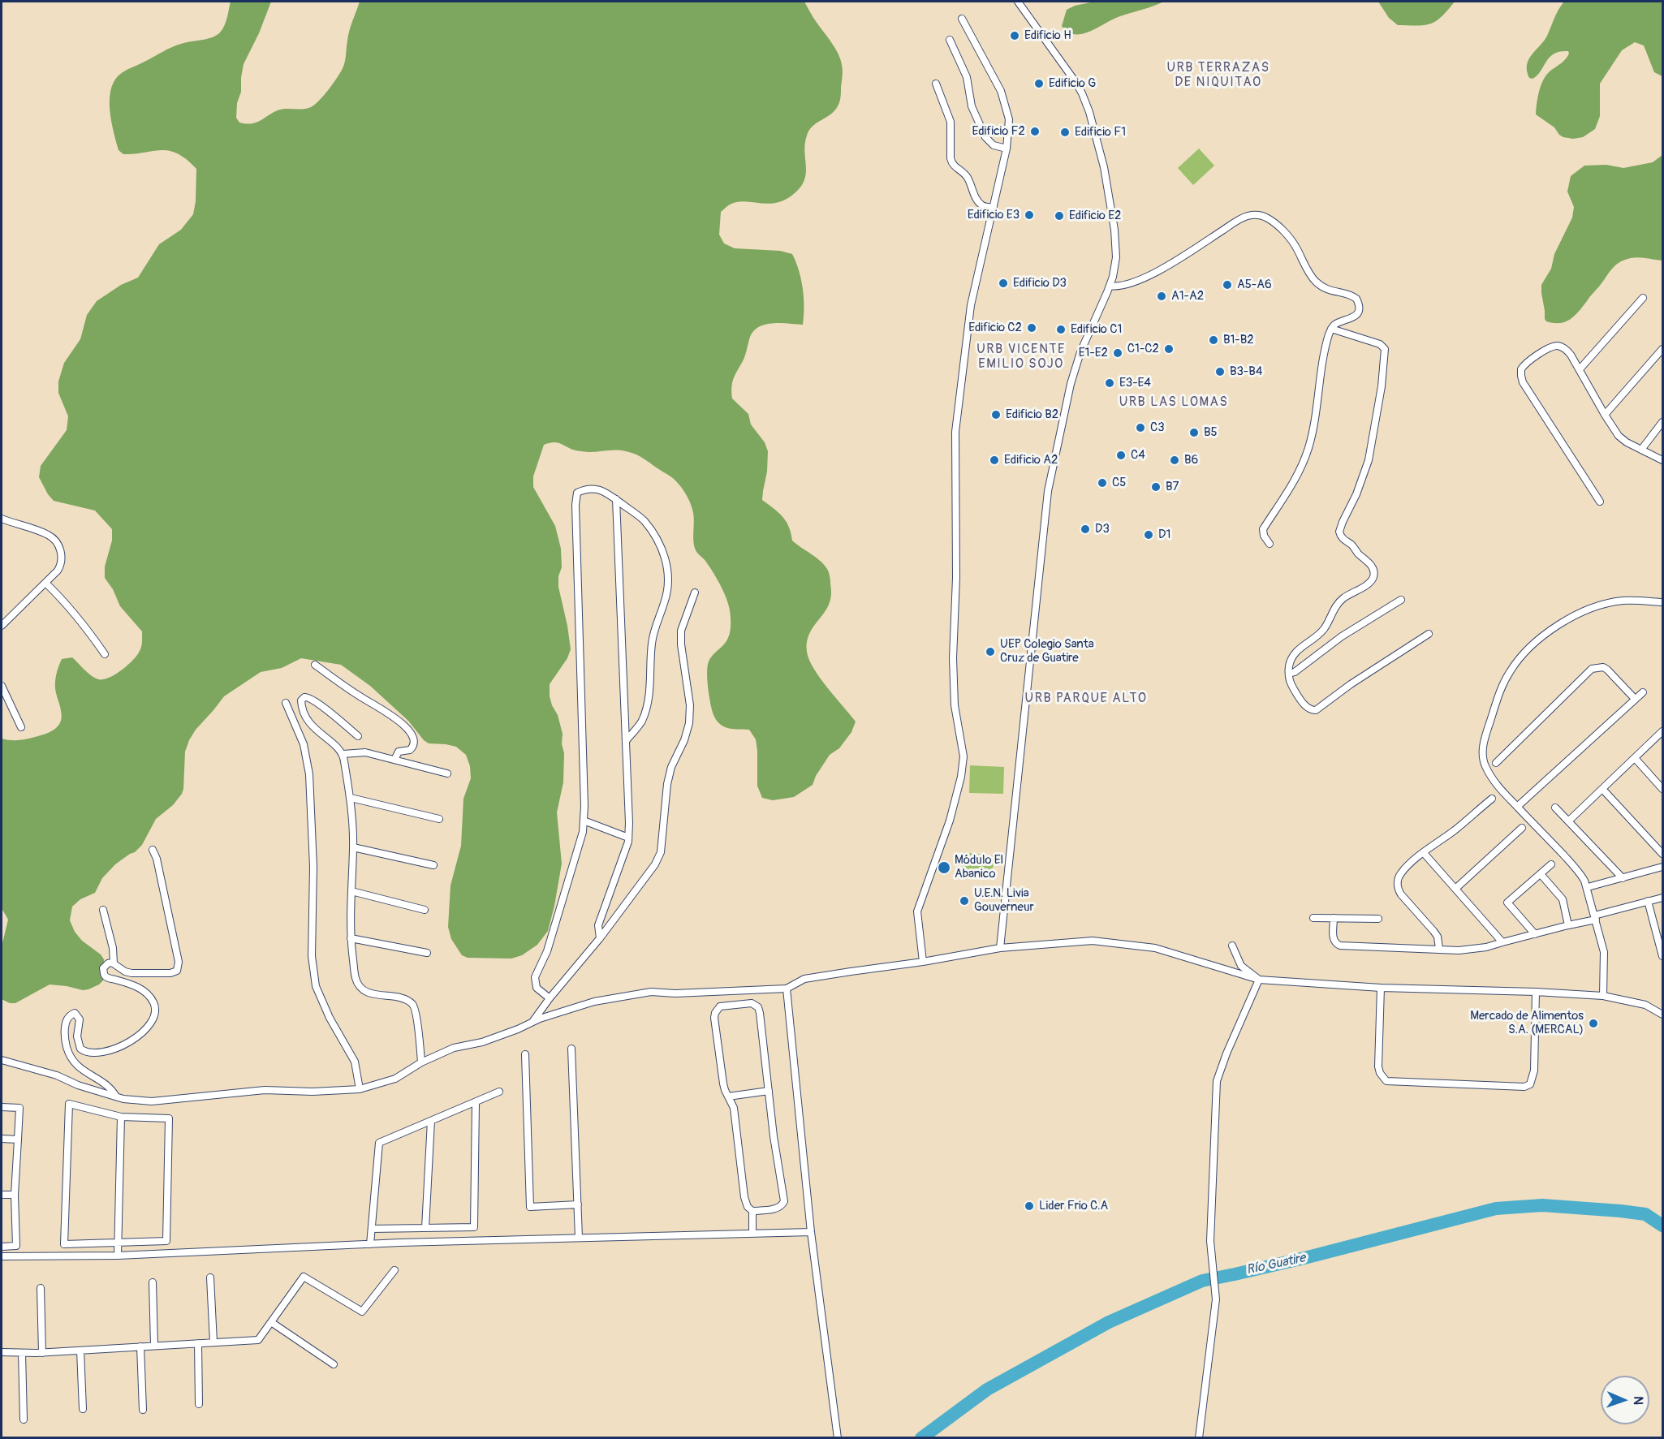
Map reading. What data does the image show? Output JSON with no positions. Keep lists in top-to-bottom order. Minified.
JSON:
{"districts":["URB TERRAZAS DE NIQUITAO","URB VICENTE EMILIO SOJO","URB LAS LOMAS","URB PARQUE ALTO"],"water":["Río Guatire"],"places":["Edificio H","Edificio G","Edificio F2","Edificio F1","Edificio E3","Edificio E2","Edificio D3","A5-A6","A1-A2","Edificio C2","Edificio C1","B1-B2","C1-C2","E1-E2","B3-B4","E3-E4","Edificio B2","C3","B5","C4","Edificio A2","B6","C5","B7","D3","D1","UEP Colegio Santa Cruz de Guatire","Módulo El Abanico","U.E.N. Livia Gouverneur","Mercado de Alimentos S.A. (MERCAL)","Lider Frio C.A"],"north":"right"}
